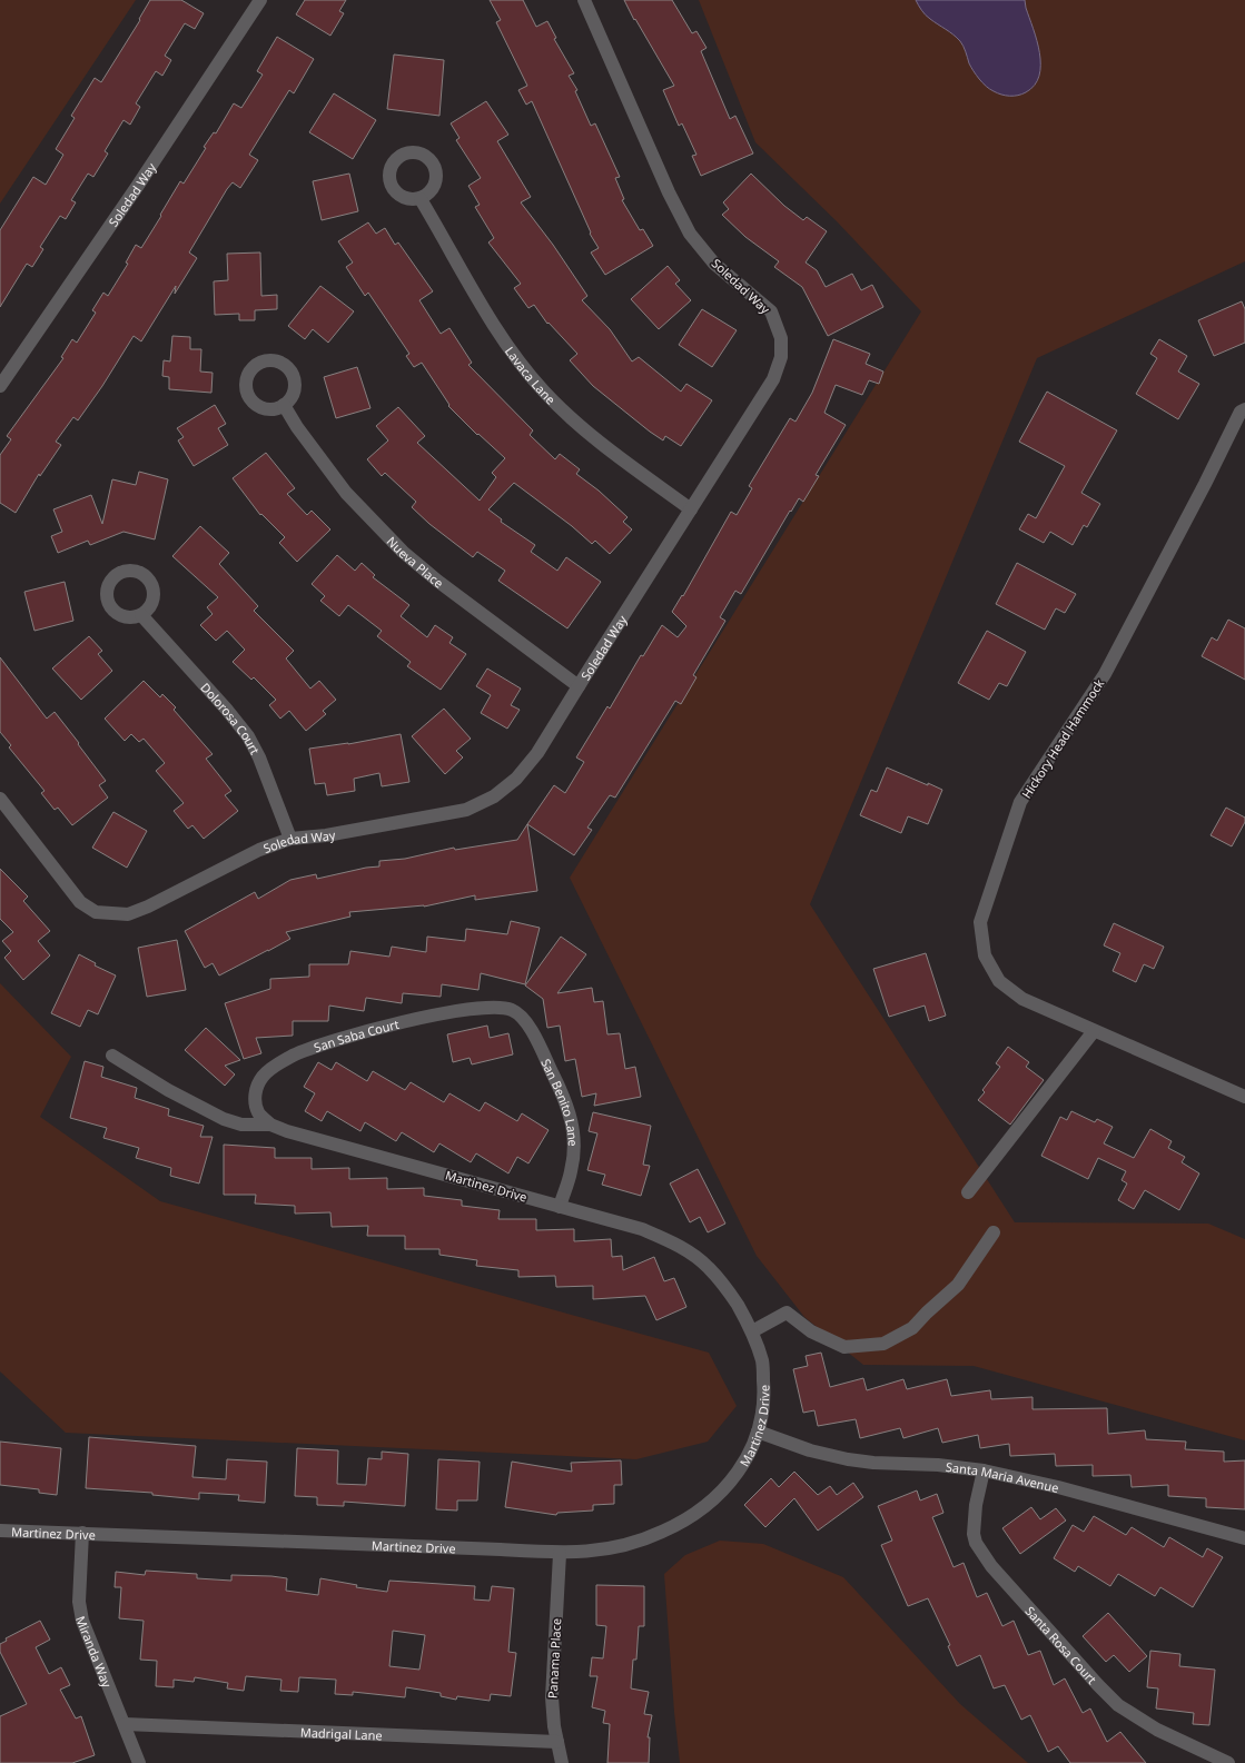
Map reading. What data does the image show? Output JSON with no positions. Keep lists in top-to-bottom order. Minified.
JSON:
{"streets":{"street":["Soledad Way","Lavaca Lane","Nueva Place","Dolorosa Court","Hickory Head Hammock","San Saba Court","San Benito Lane","Martinez Drive","Santa Maria Avenue","Santa Rosa Court","Miranda Way","Panama Place","Madrigal Lane"]},"crossings":[["Soledad Way","Lavaca Lane"],["Soledad Way","Nueva Place"],["Soledad Way","Dolorosa Court"],["San Saba Court","San Benito Lane"],["San Saba Court","Martinez Drive"],["San Benito Lane","Martinez Drive"],["Martinez Drive","Santa Maria Avenue"],["Martinez Drive","Miranda Way"],["Martinez Drive","Panama Place"],["Santa Maria Avenue","Santa Rosa Court"],["Miranda Way","Madrigal Lane"],["Panama Place","Madrigal Lane"]]}
